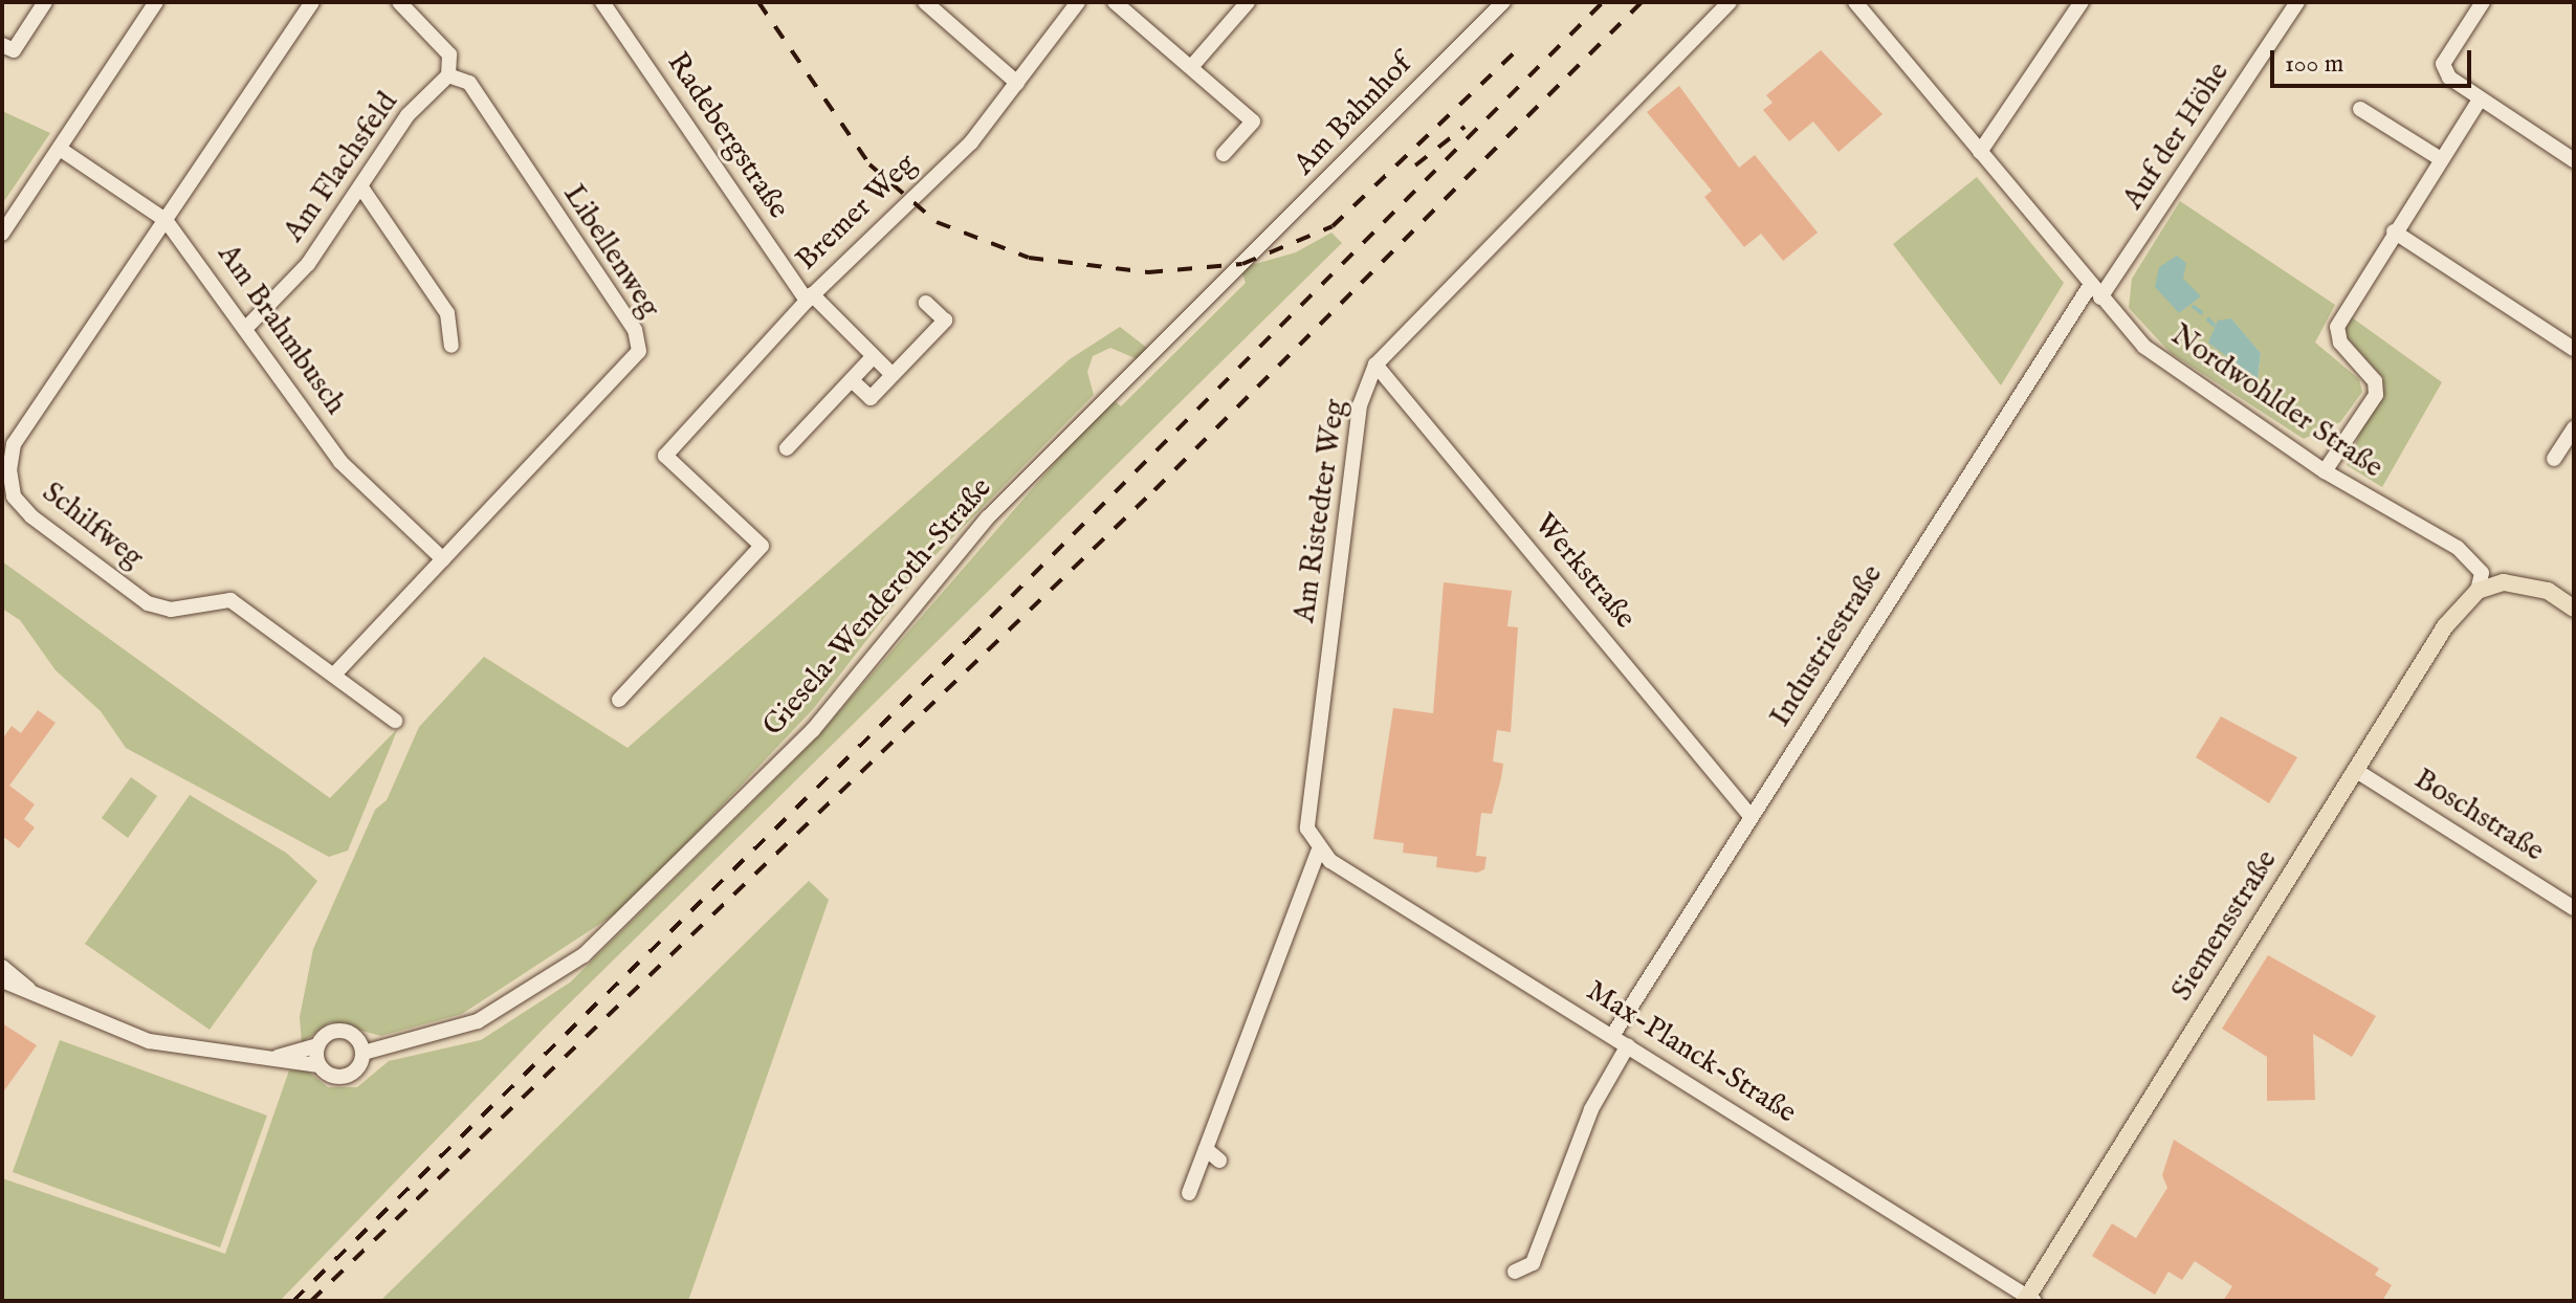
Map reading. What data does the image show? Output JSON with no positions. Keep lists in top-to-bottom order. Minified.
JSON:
{"streets":{"main road":["Siemensstraße"],"street":["Am Bahnhof","Radebergstraße","Auf der Höhe","Am Flachsfeld","Bremer Weg","Libellenweg","Am Brahmbusch","Nordwohlder Straße","Am Ristedter Weg","Schilfweg","Werkstraße","Giesela-Wenderoth-Straße","Industriestraße","Boschstraße","Max-Planck-Straße"]},"crossings":[["Am Bahnhof","Giesela-Wenderoth-Straße"],["Radebergstraße","Bremer Weg"],["Auf der Höhe","Nordwohlder Straße"],["Auf der Höhe","Industriestraße"],["Am Flachsfeld","Libellenweg"],["Am Flachsfeld","Am Brahmbusch"],["Libellenweg","Am Brahmbusch"],["Am Brahmbusch","Schilfweg"],["Nordwohlder Straße","Industriestraße"],["Nordwohlder Straße","Siemensstraße"],["Am Ristedter Weg","Werkstraße"],["Am Ristedter Weg","Max-Planck-Straße"],["Werkstraße","Industriestraße"],["Industriestraße","Max-Planck-Straße"],["Boschstraße","Siemensstraße"],["Siemensstraße","Max-Planck-Straße"]],"scale_bar":"100 m"}
